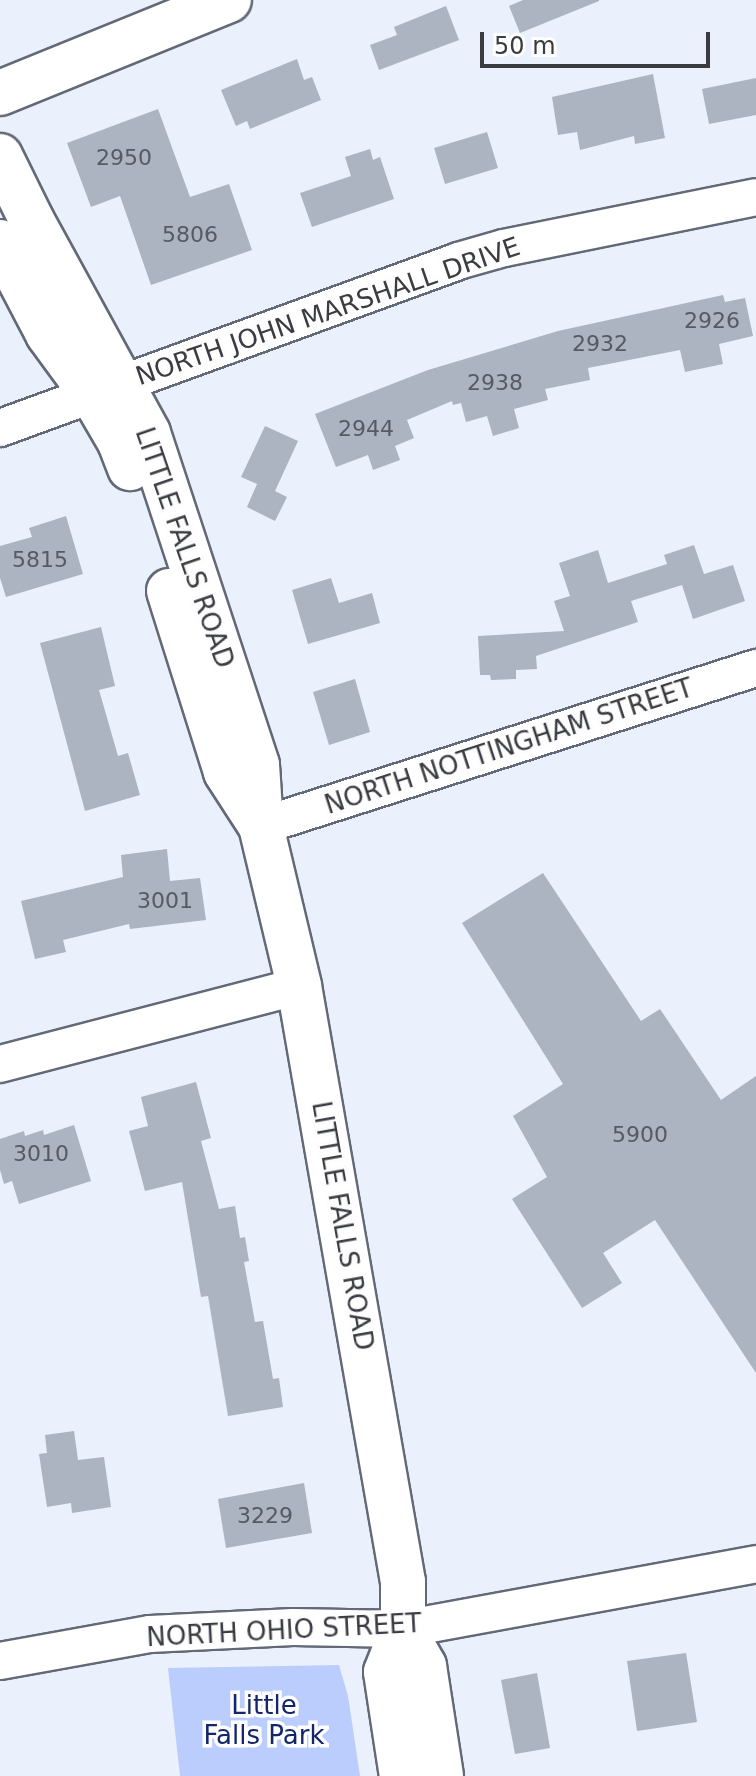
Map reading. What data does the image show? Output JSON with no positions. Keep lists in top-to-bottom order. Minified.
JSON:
{"streets":{"street":["NORTH JOHN MARSHALL DRIVE","LITTLE FALLS ROAD","NORTH NOTTINGHAM STREET","NORTH OHIO STREET"]},"crossings":[["NORTH JOHN MARSHALL DRIVE","LITTLE FALLS ROAD"],["LITTLE FALLS ROAD","NORTH NOTTINGHAM STREET"],["LITTLE FALLS ROAD","NORTH OHIO STREET"]],"parks":["Little Falls Park"],"house_numbers":["2950","5806","2926","2932","2938","2944","5815","3001","5900","3010","3229"],"scale_bar":"50 m"}
